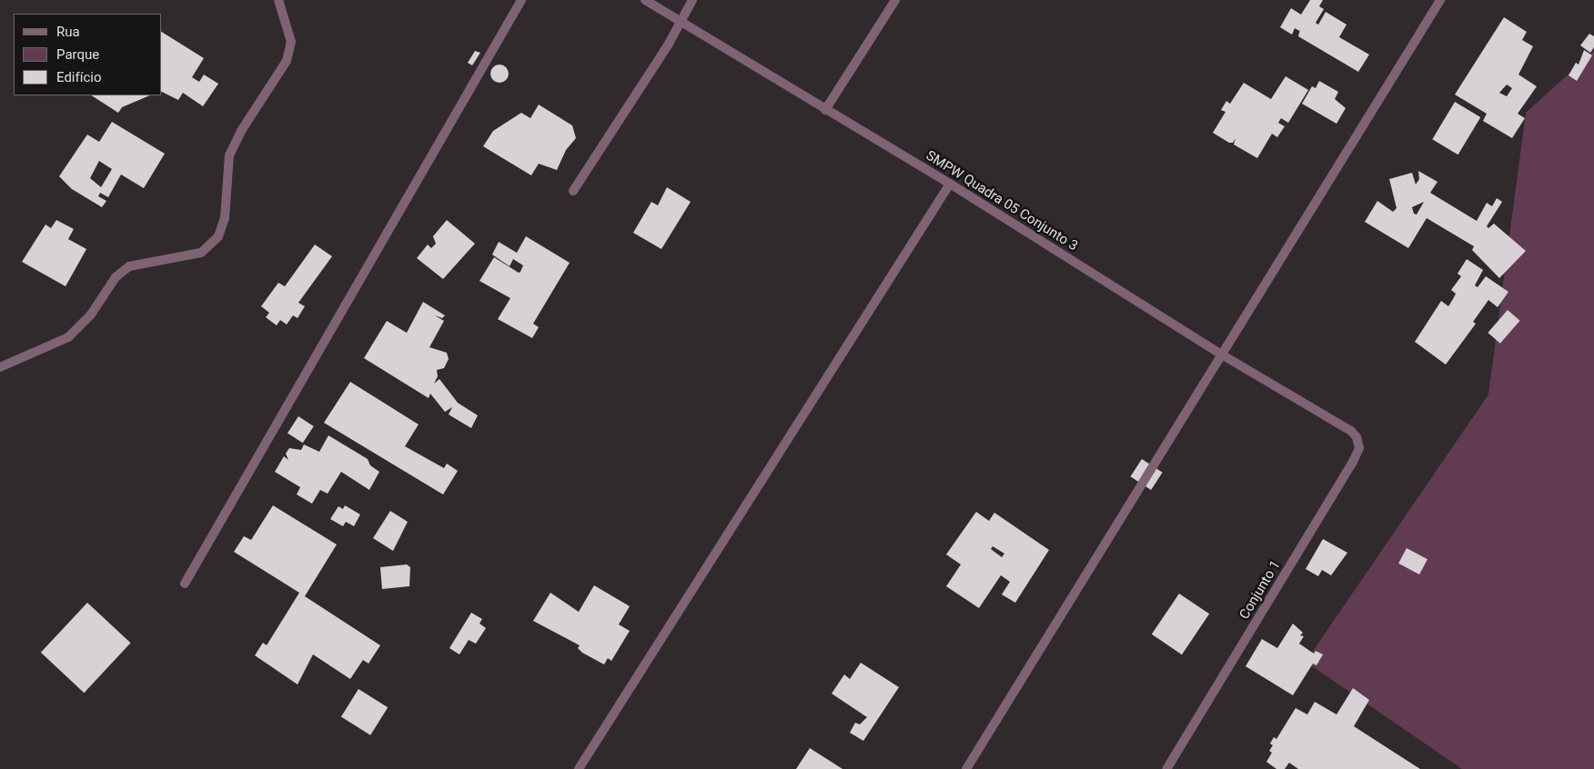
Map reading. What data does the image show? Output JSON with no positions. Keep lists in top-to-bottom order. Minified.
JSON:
{"streets":{"street":["SMPW Quadra 05 Conjunto 3","Conjunto 1"]},"crossings":[["SMPW Quadra 05 Conjunto 3","Conjunto 1"]],"legend":["Rua","Parque","Edifício"]}
